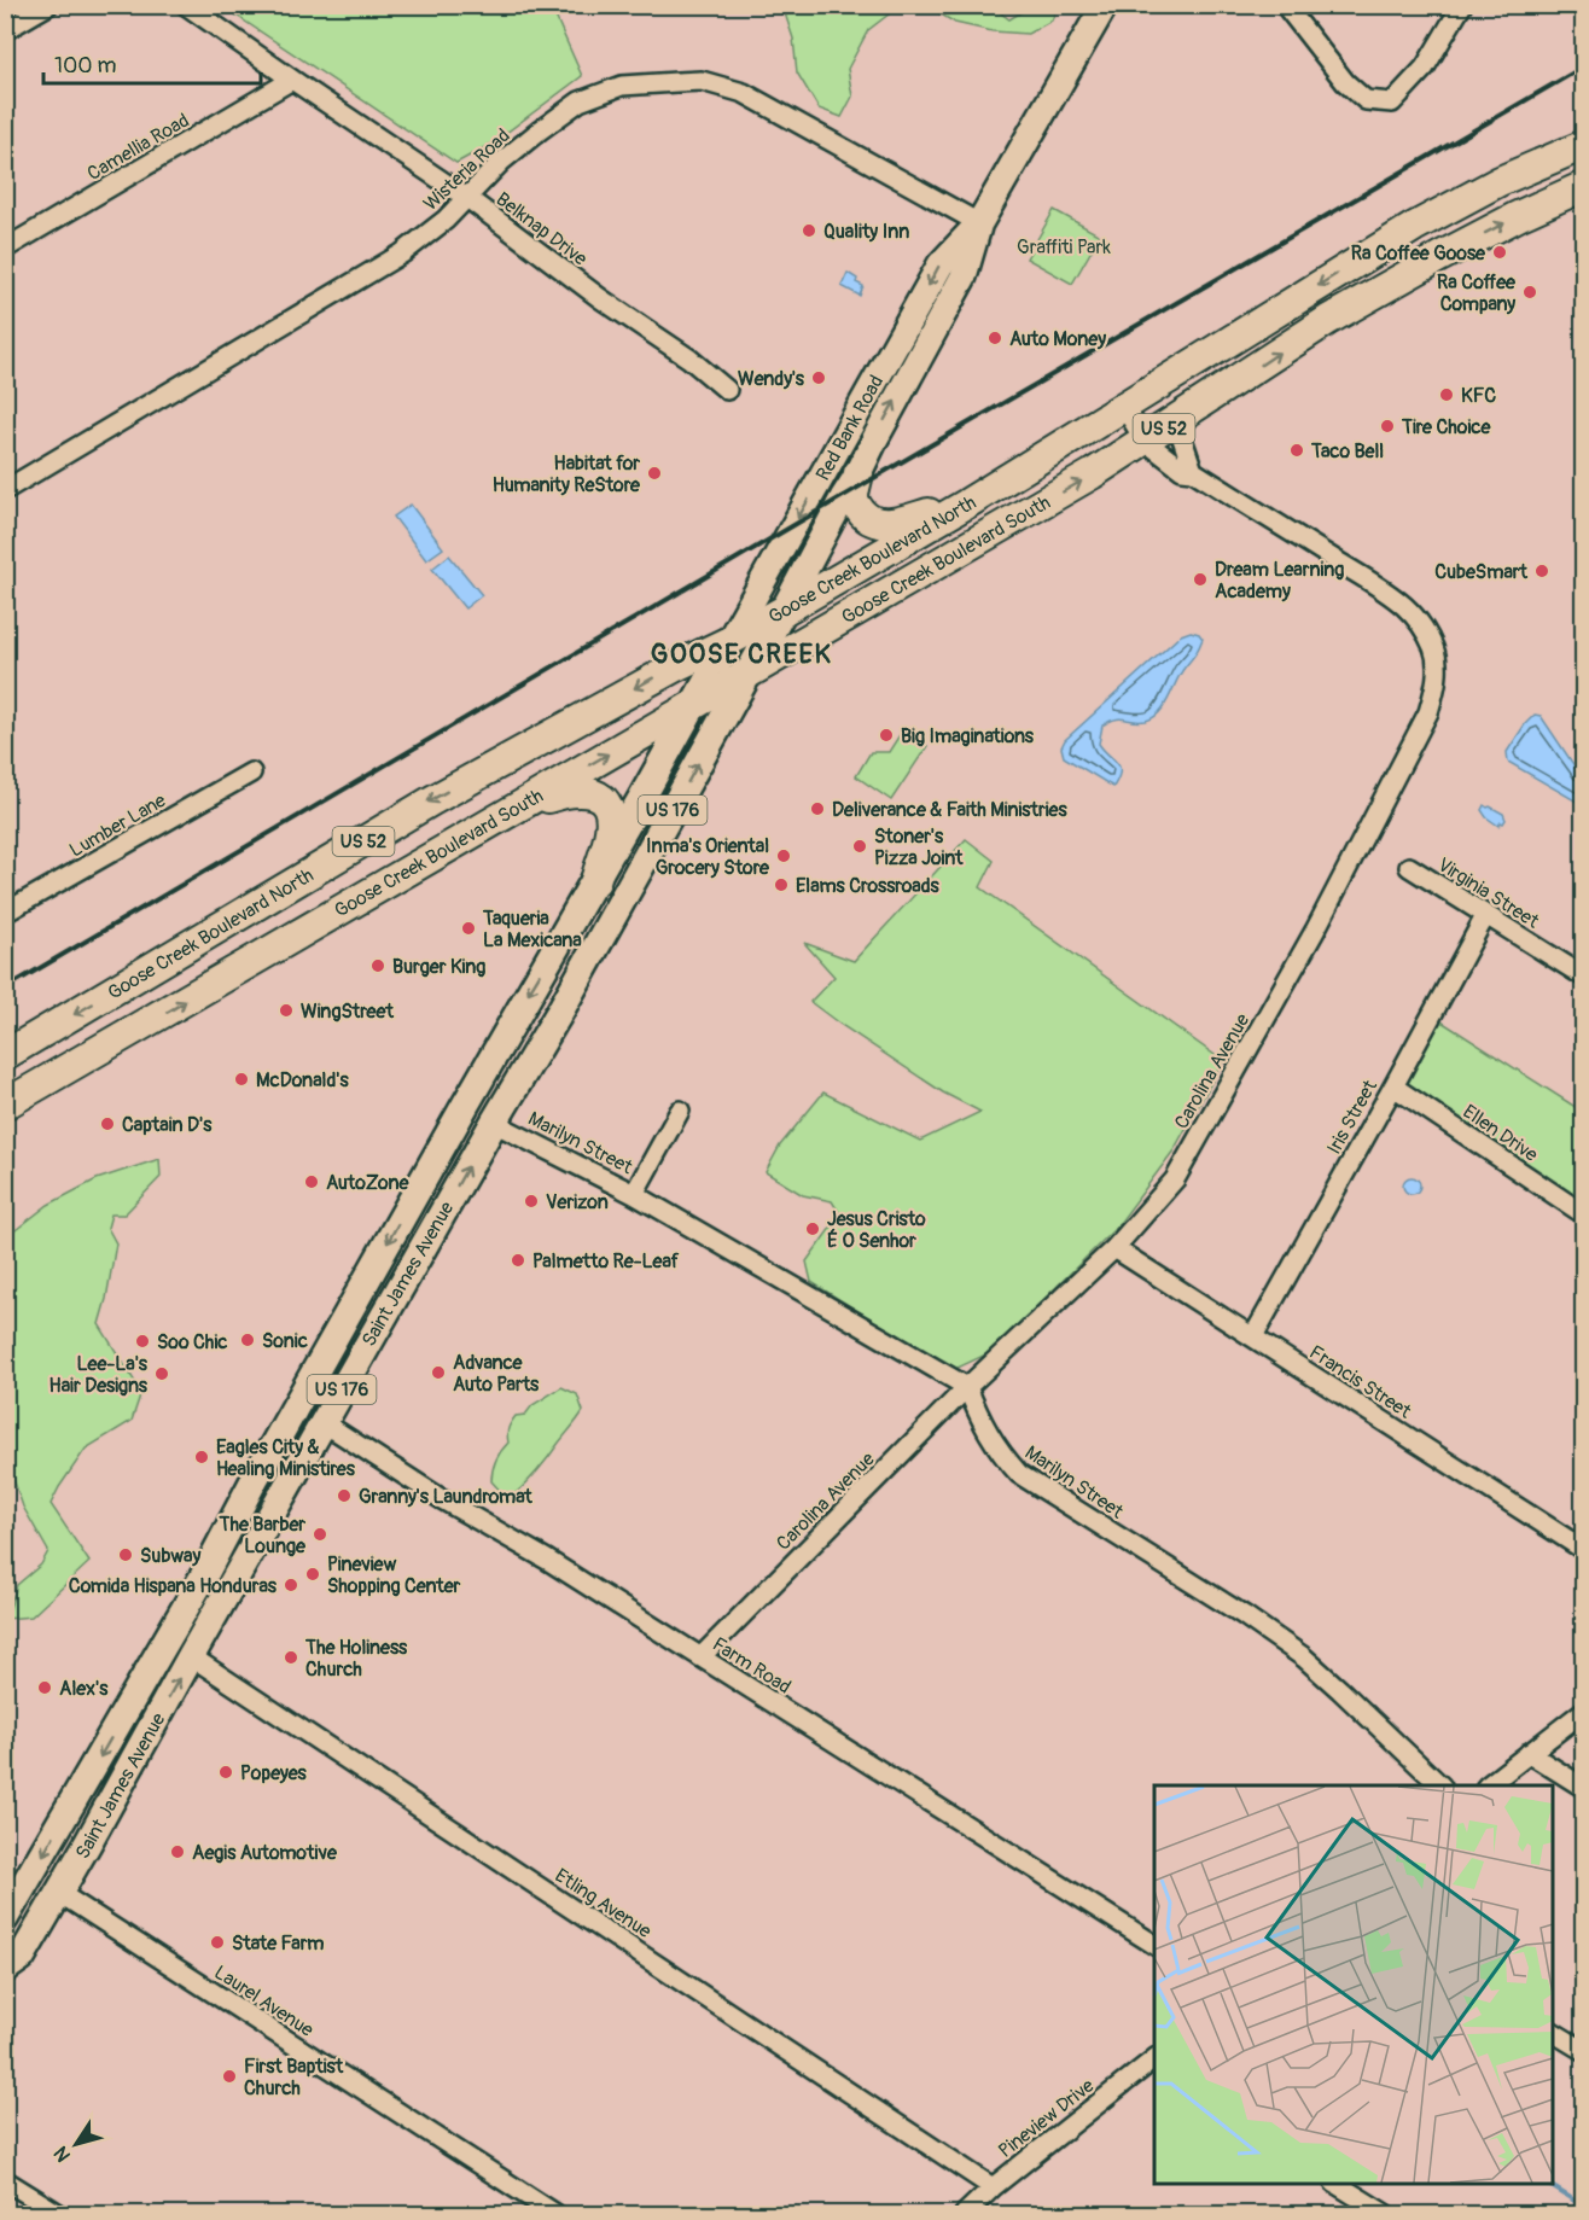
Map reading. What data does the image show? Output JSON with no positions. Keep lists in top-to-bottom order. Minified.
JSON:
{"streets":{"highway":["US 52","Goose Creek Boulevard North","Goose Creek Boulevard South"],"main road":["Red Bank Road","US 176","Saint James Avenue"],"street":["Camellia Road","Wisteria Road","Belknap Drive","Lumber Lane","Virginia Street","Carolina Avenue","Iris Street","Ellen Drive","Marilyn Street","Francis Street","Farm Road","Etling Avenue","Laurel Avenue","Pineview Drive"]},"crossings":[["Camellia Road","Belknap Drive"],["Wisteria Road","Belknap Drive"],["Wisteria Road","Red Bank Road"],["Red Bank Road","Goose Creek Boulevard North"],["Red Bank Road","Saint James Avenue"],["Goose Creek Boulevard North","Carolina Avenue"],["Goose Creek Boulevard North","Saint James Avenue"],["Goose Creek Boulevard South","Carolina Avenue"],["Goose Creek Boulevard South","Saint James Avenue"],["Virginia Street","Iris Street"],["Carolina Avenue","Marilyn Street"],["Carolina Avenue","Francis Street"],["Carolina Avenue","Farm Road"],["Iris Street","Ellen Drive"],["Iris Street","Francis Street"],["Marilyn Street","Saint James Avenue"],["Saint James Avenue","Farm Road"],["Saint James Avenue","Etling Avenue"],["Saint James Avenue","Laurel Avenue"],["Etling Avenue","Pineview Drive"]],"one_way":["Goose Creek Boulevard North","Goose Creek Boulevard South"],"districts":["GOOSE CREEK"],"parks":["Graffiti Park"],"places":["Quality Inn","Ra Coffee Goose","Ra Coffee Company","Auto Money","Wendy's","KFC","Tire Choice","Taco Bell","Habitat for Humanity ReStore","CubeSmart","Dream Learning Academy","Big Imaginations","Deliverance & Faith Ministries","Stoner's Pizza Joint","Inma's Oriental Grocery Store","Elams Crossroads","Taqueria La Mexicana","Burger King","WingStreet","McDonald's","Captain D's","AutoZone","Verizon","Jesus Cristo É O Senhor","Palmetto Re-Leaf","Sonic","Soo Chic","Advance Auto Parts","Lee-La's Hair Designs","Eagles City & Healing Ministires","Granny's Laundromat","The Barber Lounge","Subway","Pineview Shopping Center","Comida Hispana Honduras","The Holiness Church","Alex's","Popeyes","Aegis Automotive","State Farm","First Baptist Church"],"scale_bar":"100 m","north":"bottom left"}
